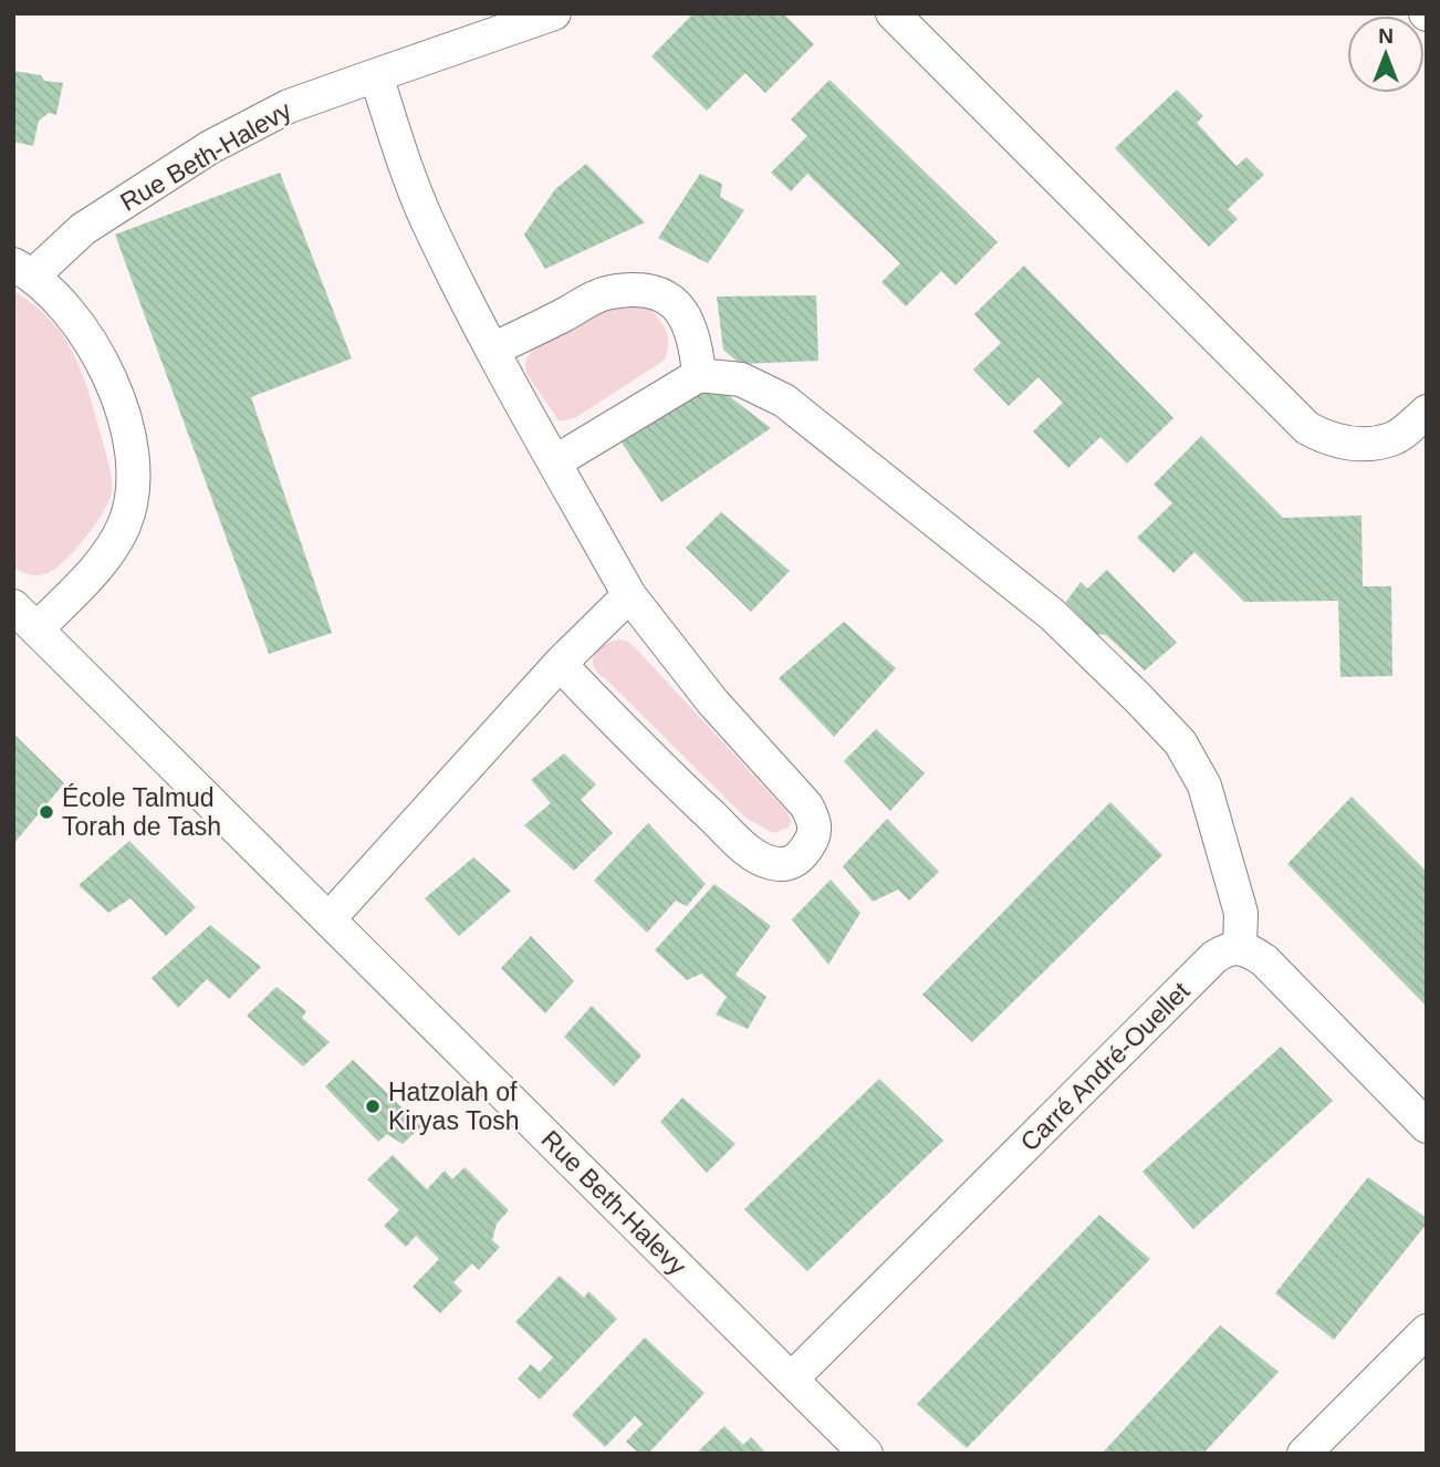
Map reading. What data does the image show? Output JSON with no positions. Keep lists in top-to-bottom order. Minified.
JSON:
{"streets":{"street":["Rue Beth-Halevy","Carré André-Ouellet"]},"crossings":[["Rue Beth-Halevy","Carré André-Ouellet"]],"places":["École Talmud Torah de Tash","Hatzolah of Kiryas Tosh"],"north":"top"}
